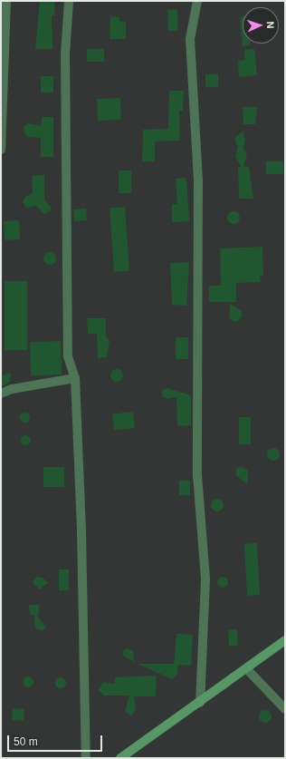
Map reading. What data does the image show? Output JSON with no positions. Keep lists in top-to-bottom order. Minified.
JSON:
{"scale_bar":"50 m","north":"right"}
